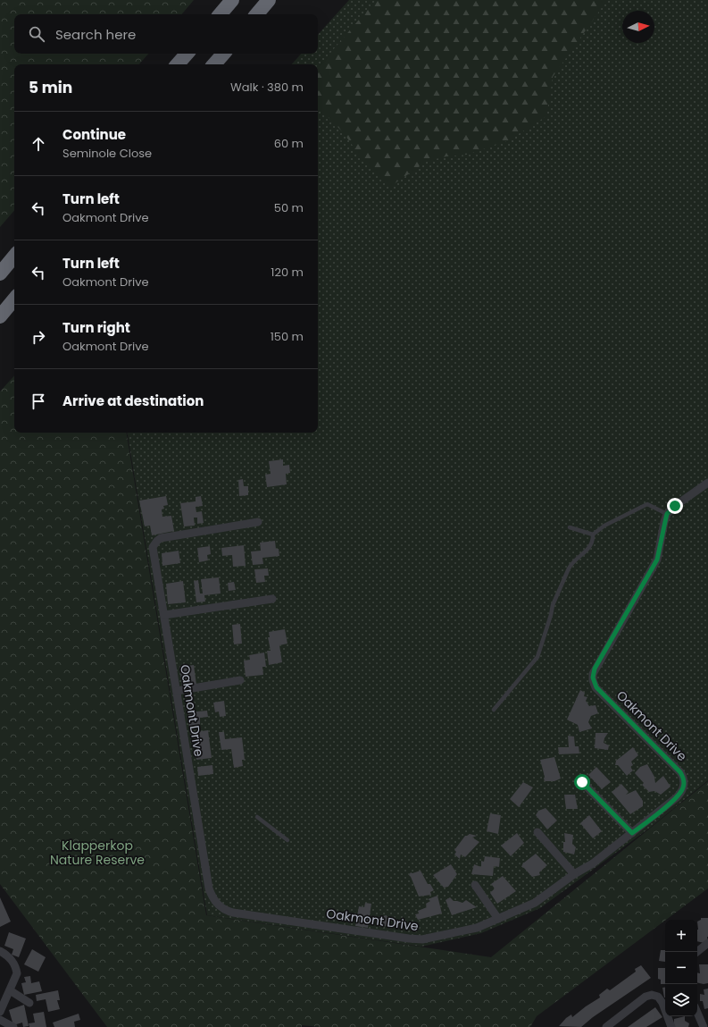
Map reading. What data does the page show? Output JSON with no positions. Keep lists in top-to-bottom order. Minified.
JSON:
{"streets":{"street":["Oakmont Drive"]},"parks":["Klapperkop Nature Reserve"],"north":"right","page":{"search":"Search here","heading":["5 min","Walk · 380 m"],"list":[["Continue","Seminole Close","60 m"],["Turn left","Oakmont Drive","50 m"],["Turn left","Oakmont Drive","120 m"],["Turn right","Oakmont Drive","150 m"],"Arrive at destination"],"map_buttons":["+","−"]}}
